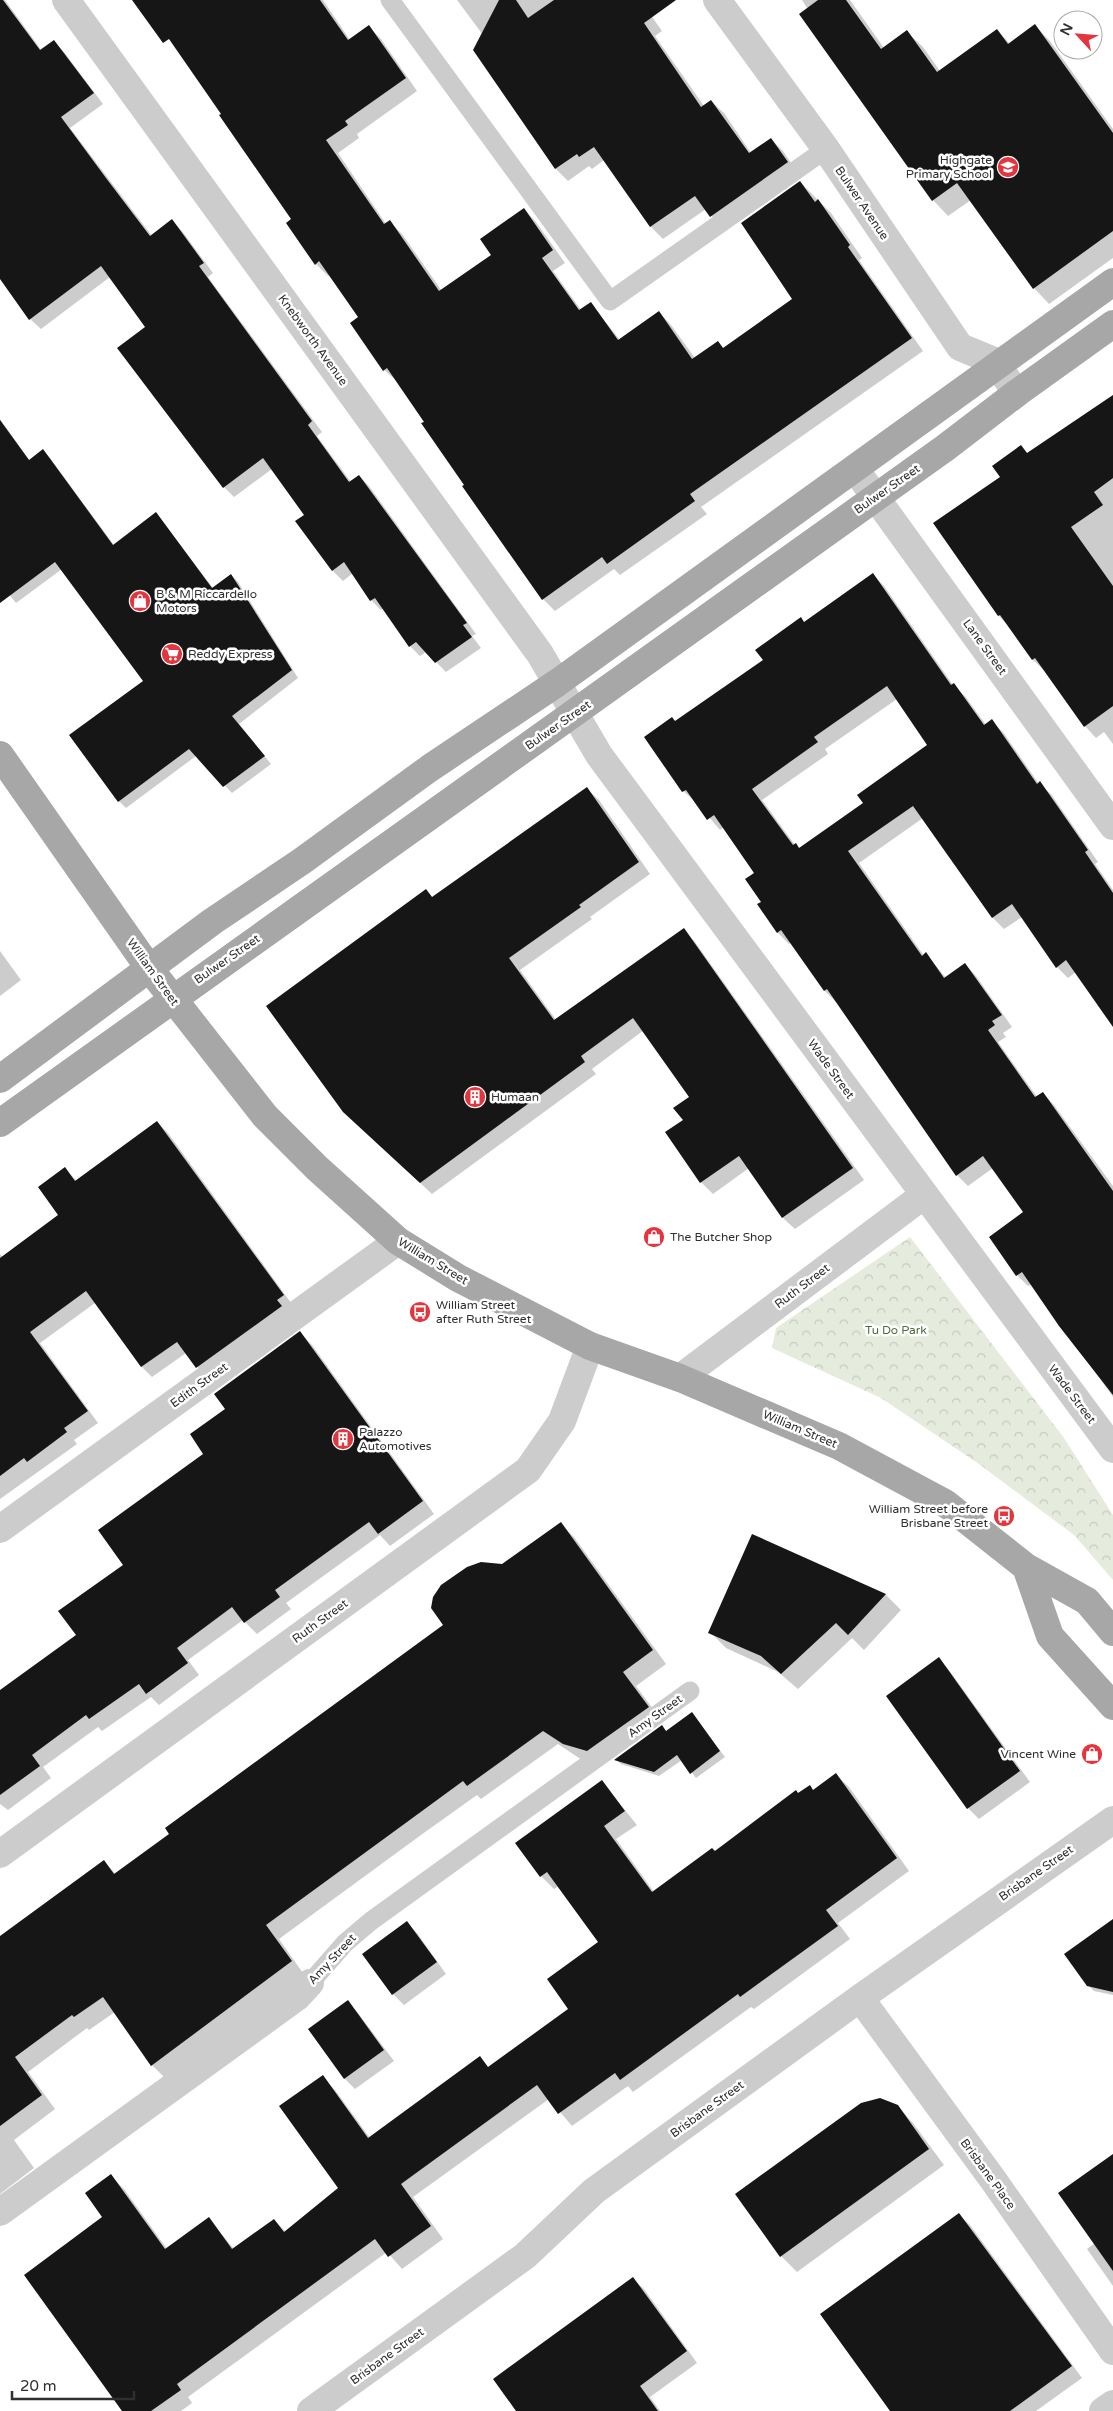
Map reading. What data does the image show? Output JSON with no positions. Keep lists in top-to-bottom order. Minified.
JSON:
{"streets":{"main road":["Bulwer Street","William Street"],"street":["Bulwer Avenue","Knebworth Avenue","Lane Street","Wade Street","Ruth Street","Edith Street","Amy Street","Brisbane Street","Brisbane Place"]},"crossings":[["Bulwer Avenue","Bulwer Street"],["Knebworth Avenue","Wade Street"],["Bulwer Street","Lane Street"],["Bulwer Street","William Street"],["Bulwer Street","Wade Street"],["William Street","Ruth Street"],["William Street","Edith Street"],["Wade Street","Ruth Street"],["Brisbane Street","Brisbane Place"]],"parks":["Tu Do Park"],"places":{"school or university":["Highgate Primary School"],"shop":["B & M Riccardello Motors","The Butcher Shop","Vincent Wine"],"supermarket":["Reddy Express"],"building":["Humaan","Palazzo Automotives"],"bus stop":["William Street after Ruth Street","William Street before Brisbane Street"]},"scale_bar":"20 m","north":"top left"}
